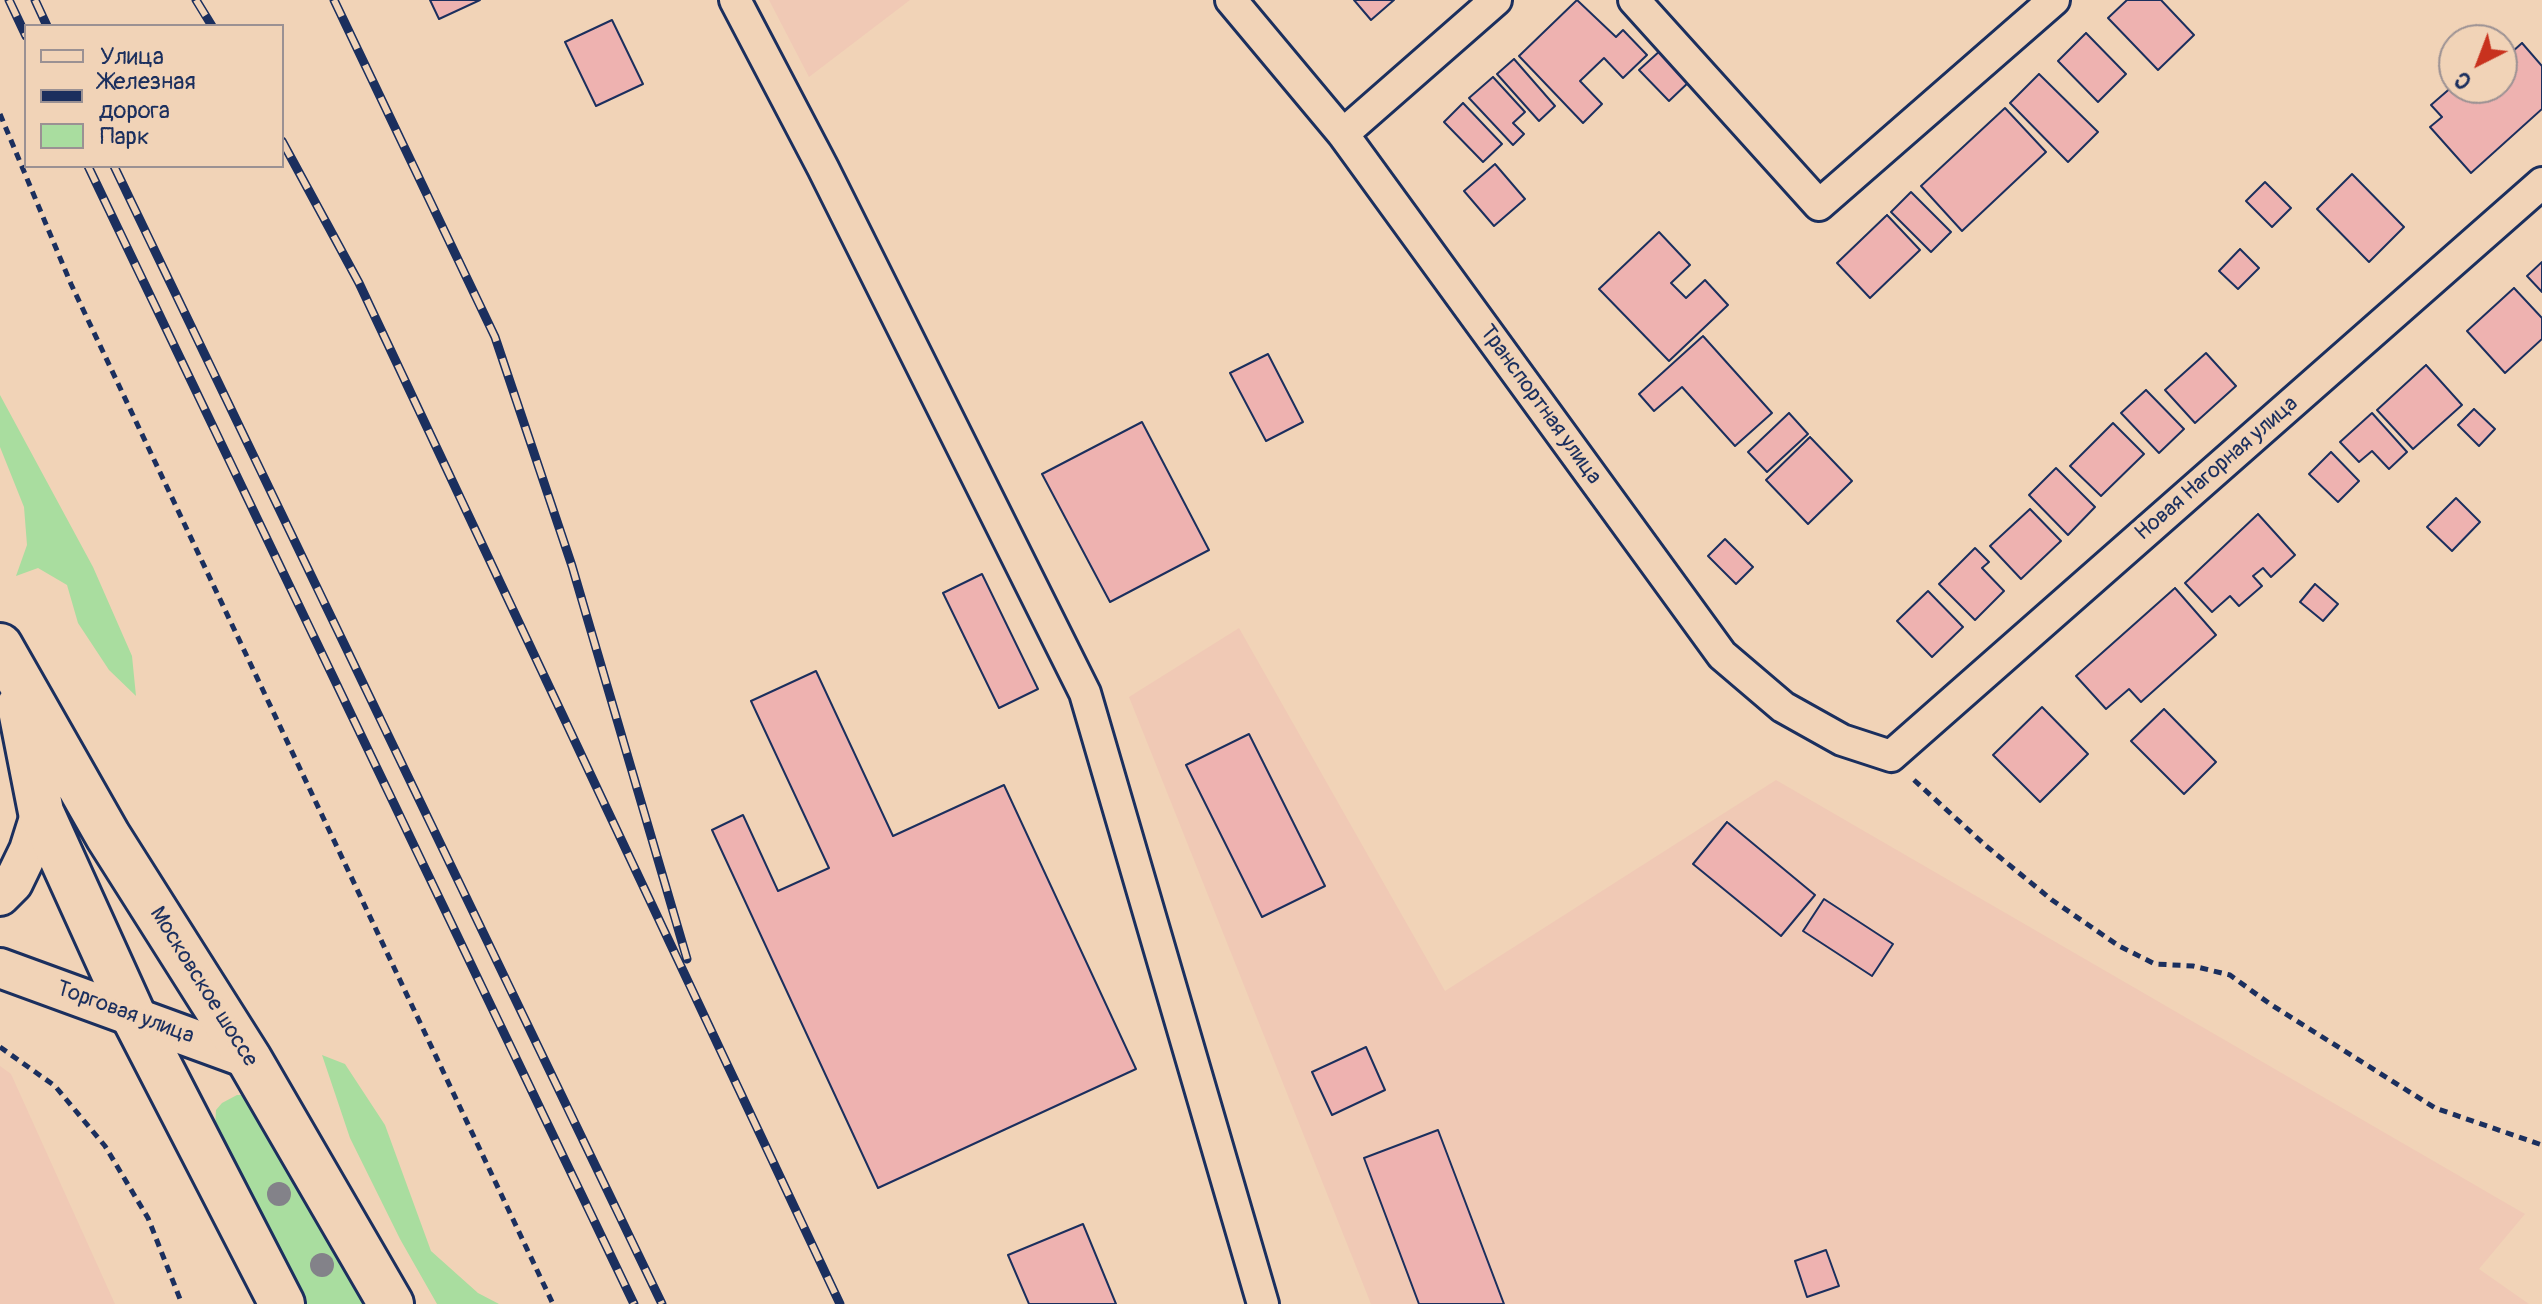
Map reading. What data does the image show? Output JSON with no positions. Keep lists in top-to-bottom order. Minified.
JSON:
{"streets":{"main road":["Московское шоссе"],"street":["Транспортная улица","Новая Нагорная улица","Торговая улица"]},"crossings":[["Транспортная улица","Новая Нагорная улица"],["Московское шоссе","Торговая улица"]],"legend":["Улица","Железная дорога","Парк"],"north":"bottom left"}
